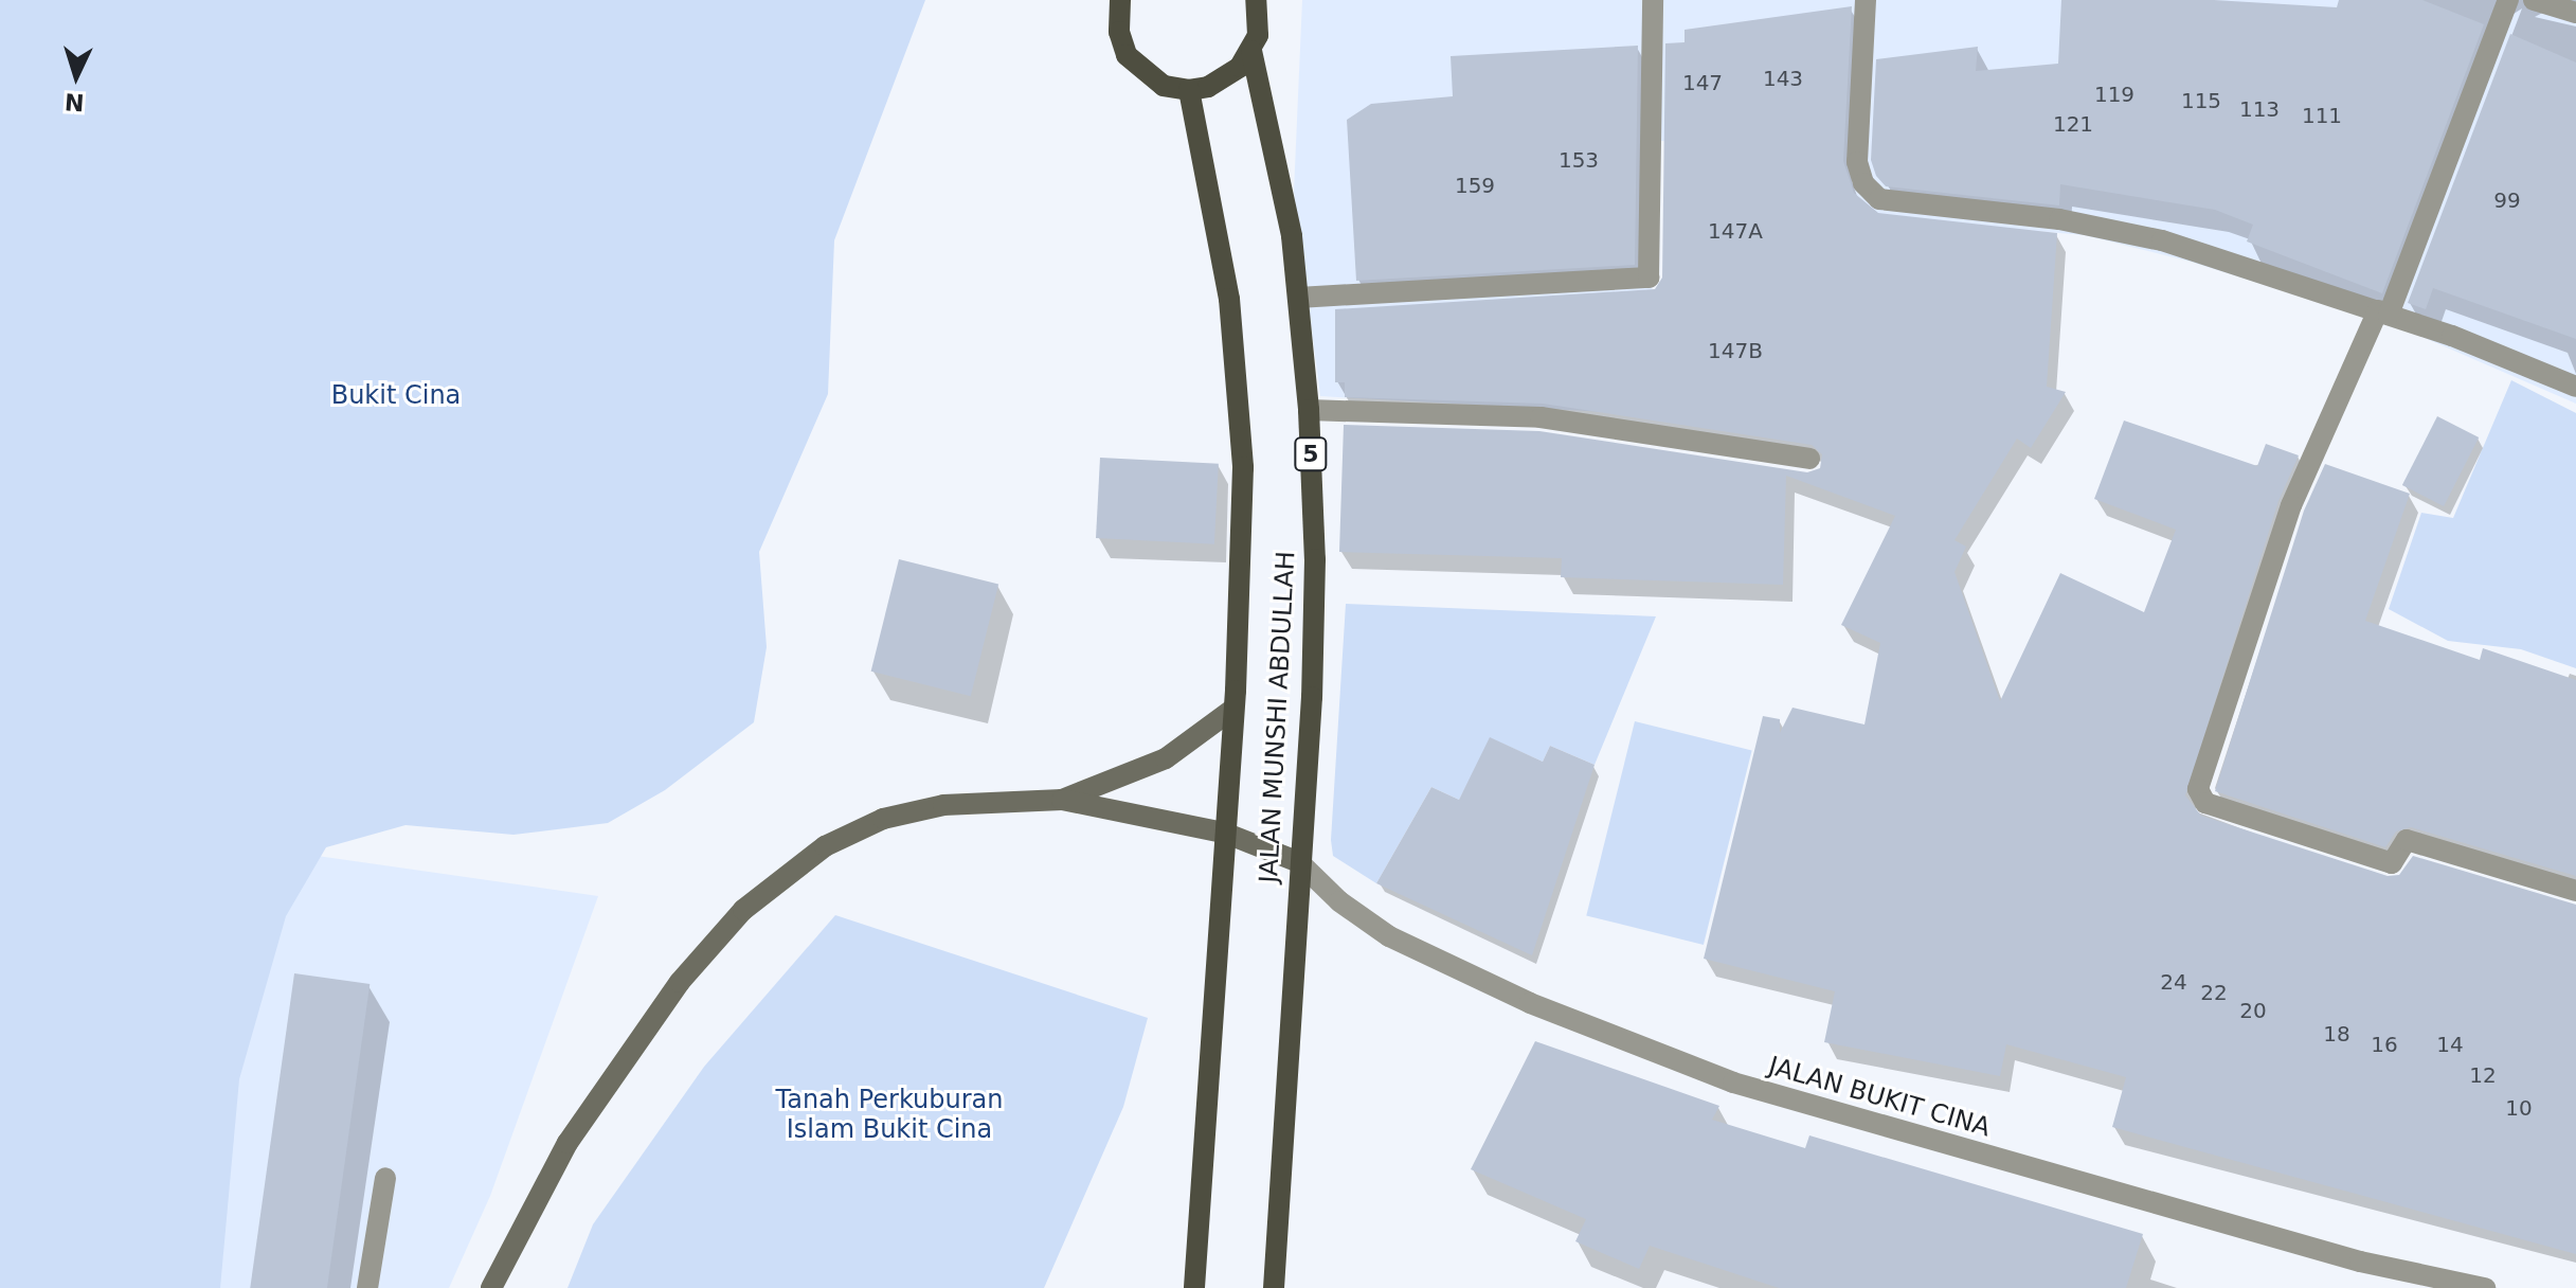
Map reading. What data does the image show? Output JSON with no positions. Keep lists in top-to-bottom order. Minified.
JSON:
{"streets":{"main road":["5","JALAN MUNSHI ABDULLAH"],"street":["JALAN BUKIT CINA"]},"crossings":[["5","JALAN MUNSHI ABDULLAH"],["JALAN MUNSHI ABDULLAH","JALAN BUKIT CINA"]],"parks":["Bukit Cina","Tanah Perkuburan Islam Bukit Cina"],"house_numbers":["143","147","119","115","113","111","121","153","159","99","147A","147B","24","22","20","18","16","14","12","10"],"north":"bottom"}
